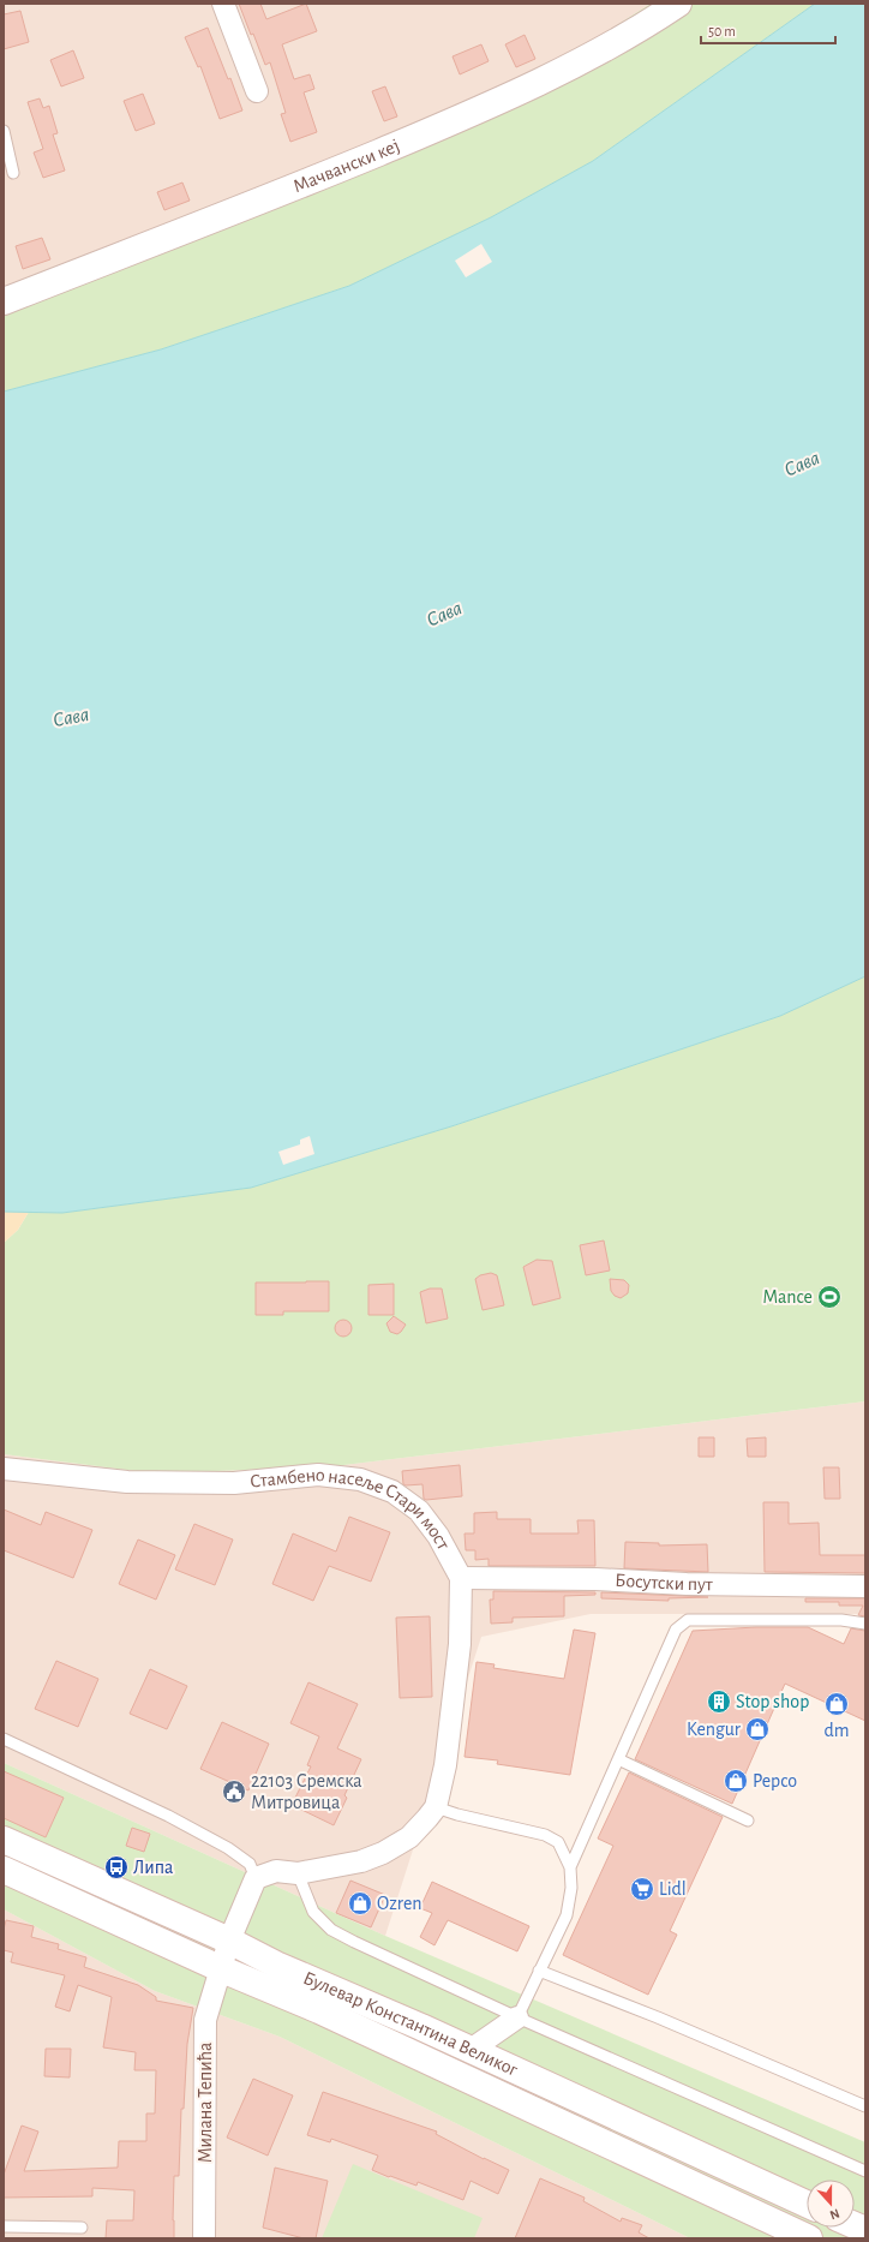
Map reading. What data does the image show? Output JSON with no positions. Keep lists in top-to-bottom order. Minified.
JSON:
{"streets":{"main road":["Мачвански кеј","Булевар Константина Великог"],"street":["Стамбено насеље Стари мост","Босутски пут","Милана Тепића"]},"crossings":[["Стамбено насеље Стари мост","Босутски пут"],["Булевар Константина Великог","Милана Тепића"]],"water":["Сава"],"places":{"sports":["Mance"],"building":["Stop shop"],"shop":["dm","Kengur","Pepco","Ozren"],"public building":["22103 Сремска Митровица"],"bus stop":["Липа"],"supermarket":["Lidl"]},"scale_bar":"50 m","north":"bottom"}
